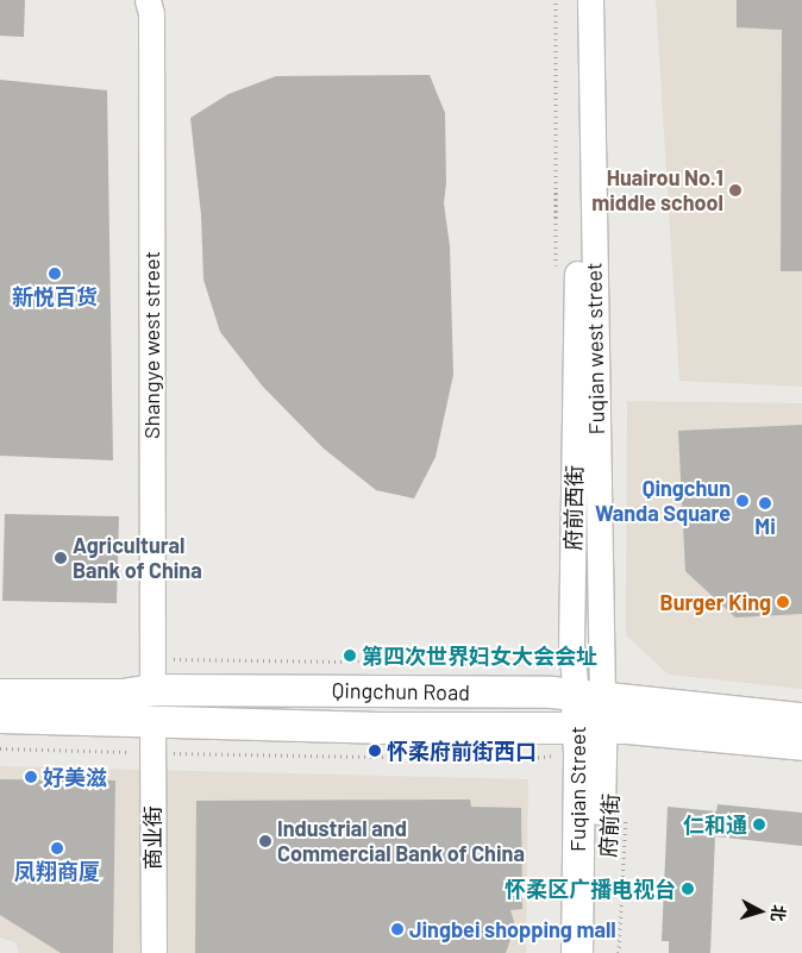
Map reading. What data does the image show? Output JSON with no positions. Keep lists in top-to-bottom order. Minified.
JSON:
{"streets":{"main road":["Qingchun Road","Fuqian Street"],"street":["Shangye west street","Fuqian west street","府前西街","商业街"],"path":["府前街"]},"crossings":[["Shangye west street","Qingchun Road"],["Fuqian west street","府前西街"],["Fuqian west street","Qingchun Road"],["Fuqian west street","Fuqian Street"],["府前西街","Qingchun Road"],["府前西街","Fuqian Street"],["Qingchun Road","Fuqian Street"],["Qingchun Road","商业街"]],"places":["Huairou No.1 middle school","新悦百货","Qingchun Wanda Square","Mi","Agricultural Bank of China","Burger King","第四次世界妇女大会会址","怀柔府前街西口","好美滋","仁和通","Industrial and Commercial Bank of China","凤翔商厦","怀柔区广播电视台","Jingbei shopping mall"],"north":"right"}
